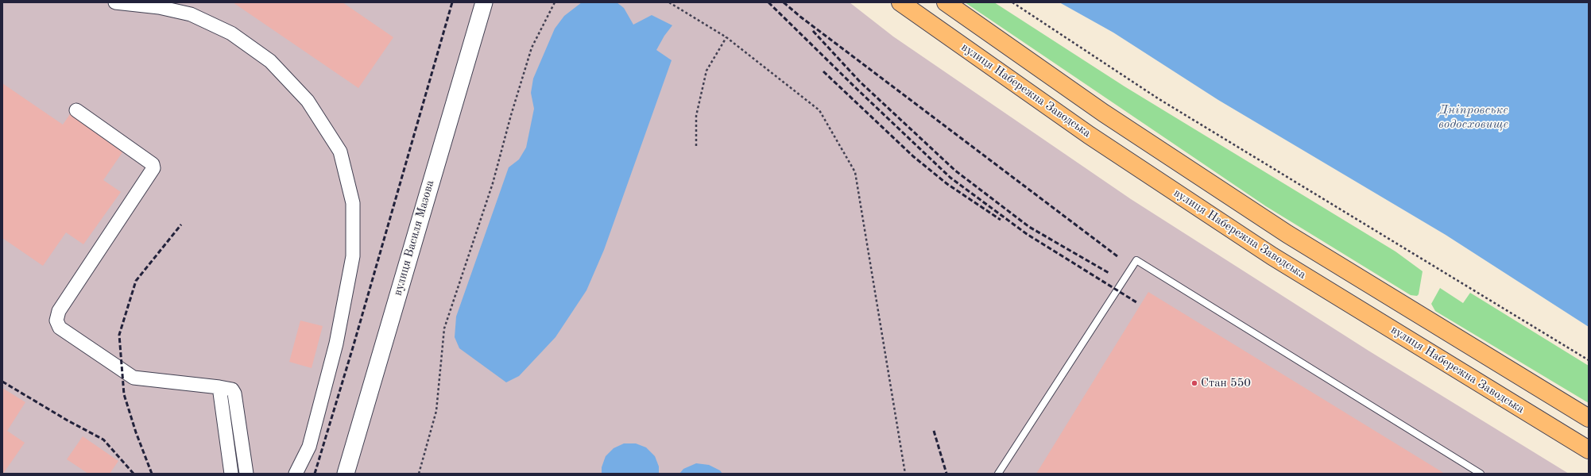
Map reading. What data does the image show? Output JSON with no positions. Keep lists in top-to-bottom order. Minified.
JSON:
{"streets":{"main road":["вулиця Набережна Заводська"],"street":["вулиця Василя Мазова"]},"water":["Дніпровське водосховище"],"places":["Стан 550"]}
